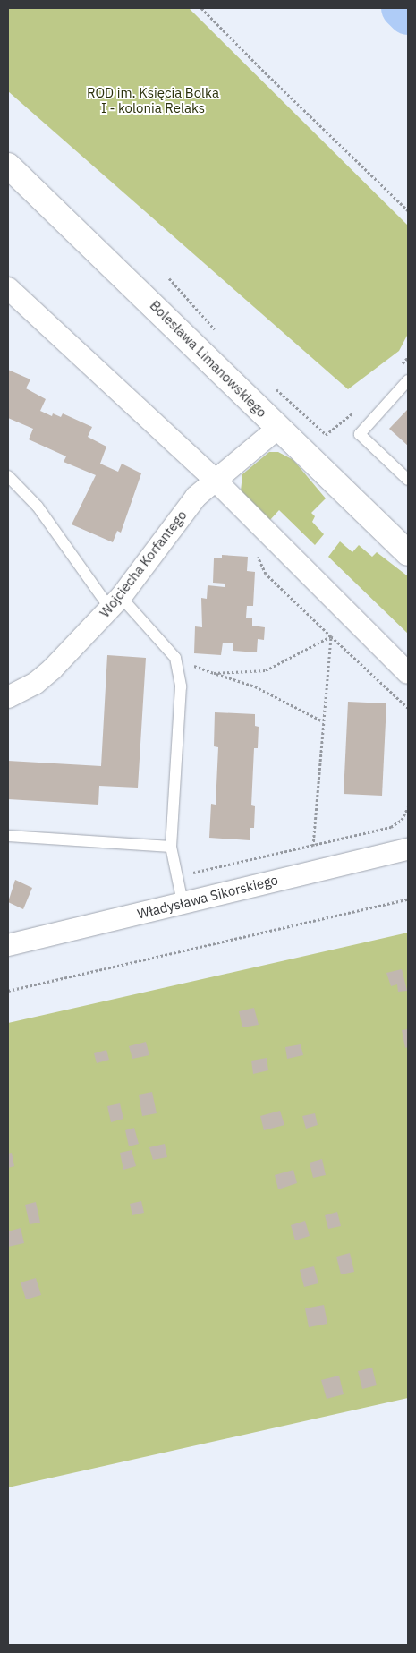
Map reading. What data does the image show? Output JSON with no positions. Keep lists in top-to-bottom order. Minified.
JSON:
{"streets":{"main road":["Bolesława Limanowskiego"],"street":["Wojciecha Korfantego","Władysława Sikorskiego"]},"crossings":[["Bolesława Limanowskiego","Wojciecha Korfantego"]],"parks":["ROD im. Księcia Bolka I - kolonia Relaks"]}
